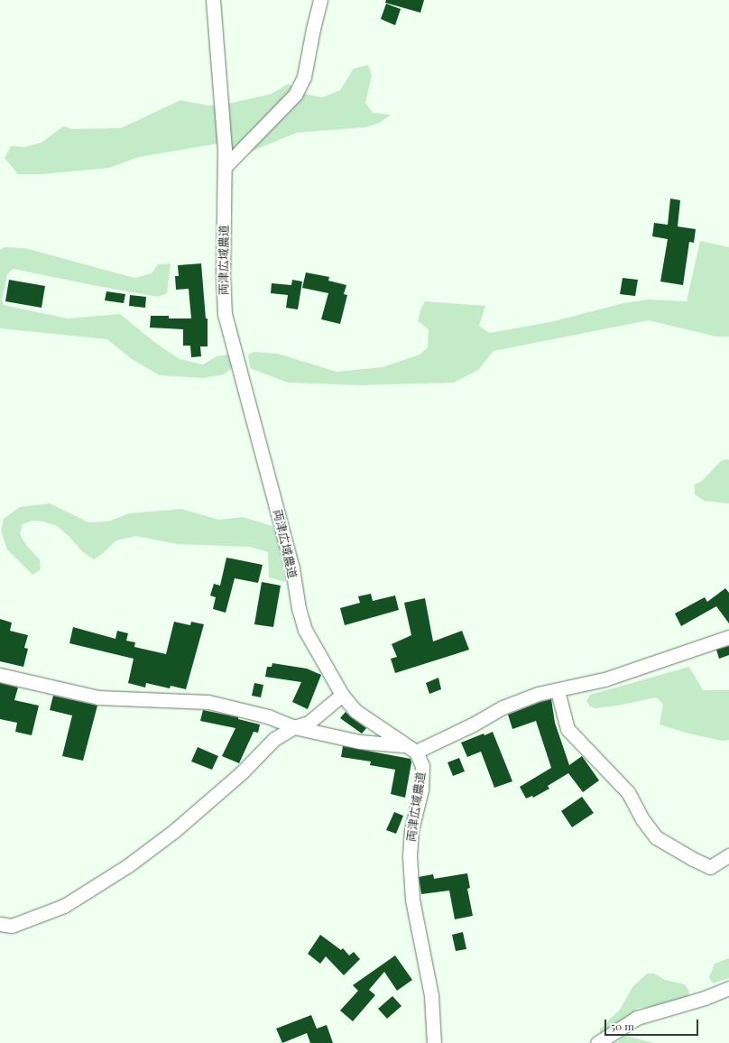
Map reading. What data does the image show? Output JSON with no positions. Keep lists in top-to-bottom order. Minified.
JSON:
{"streets":{"street":["両津広域農道"]},"scale_bar":"50 m"}
